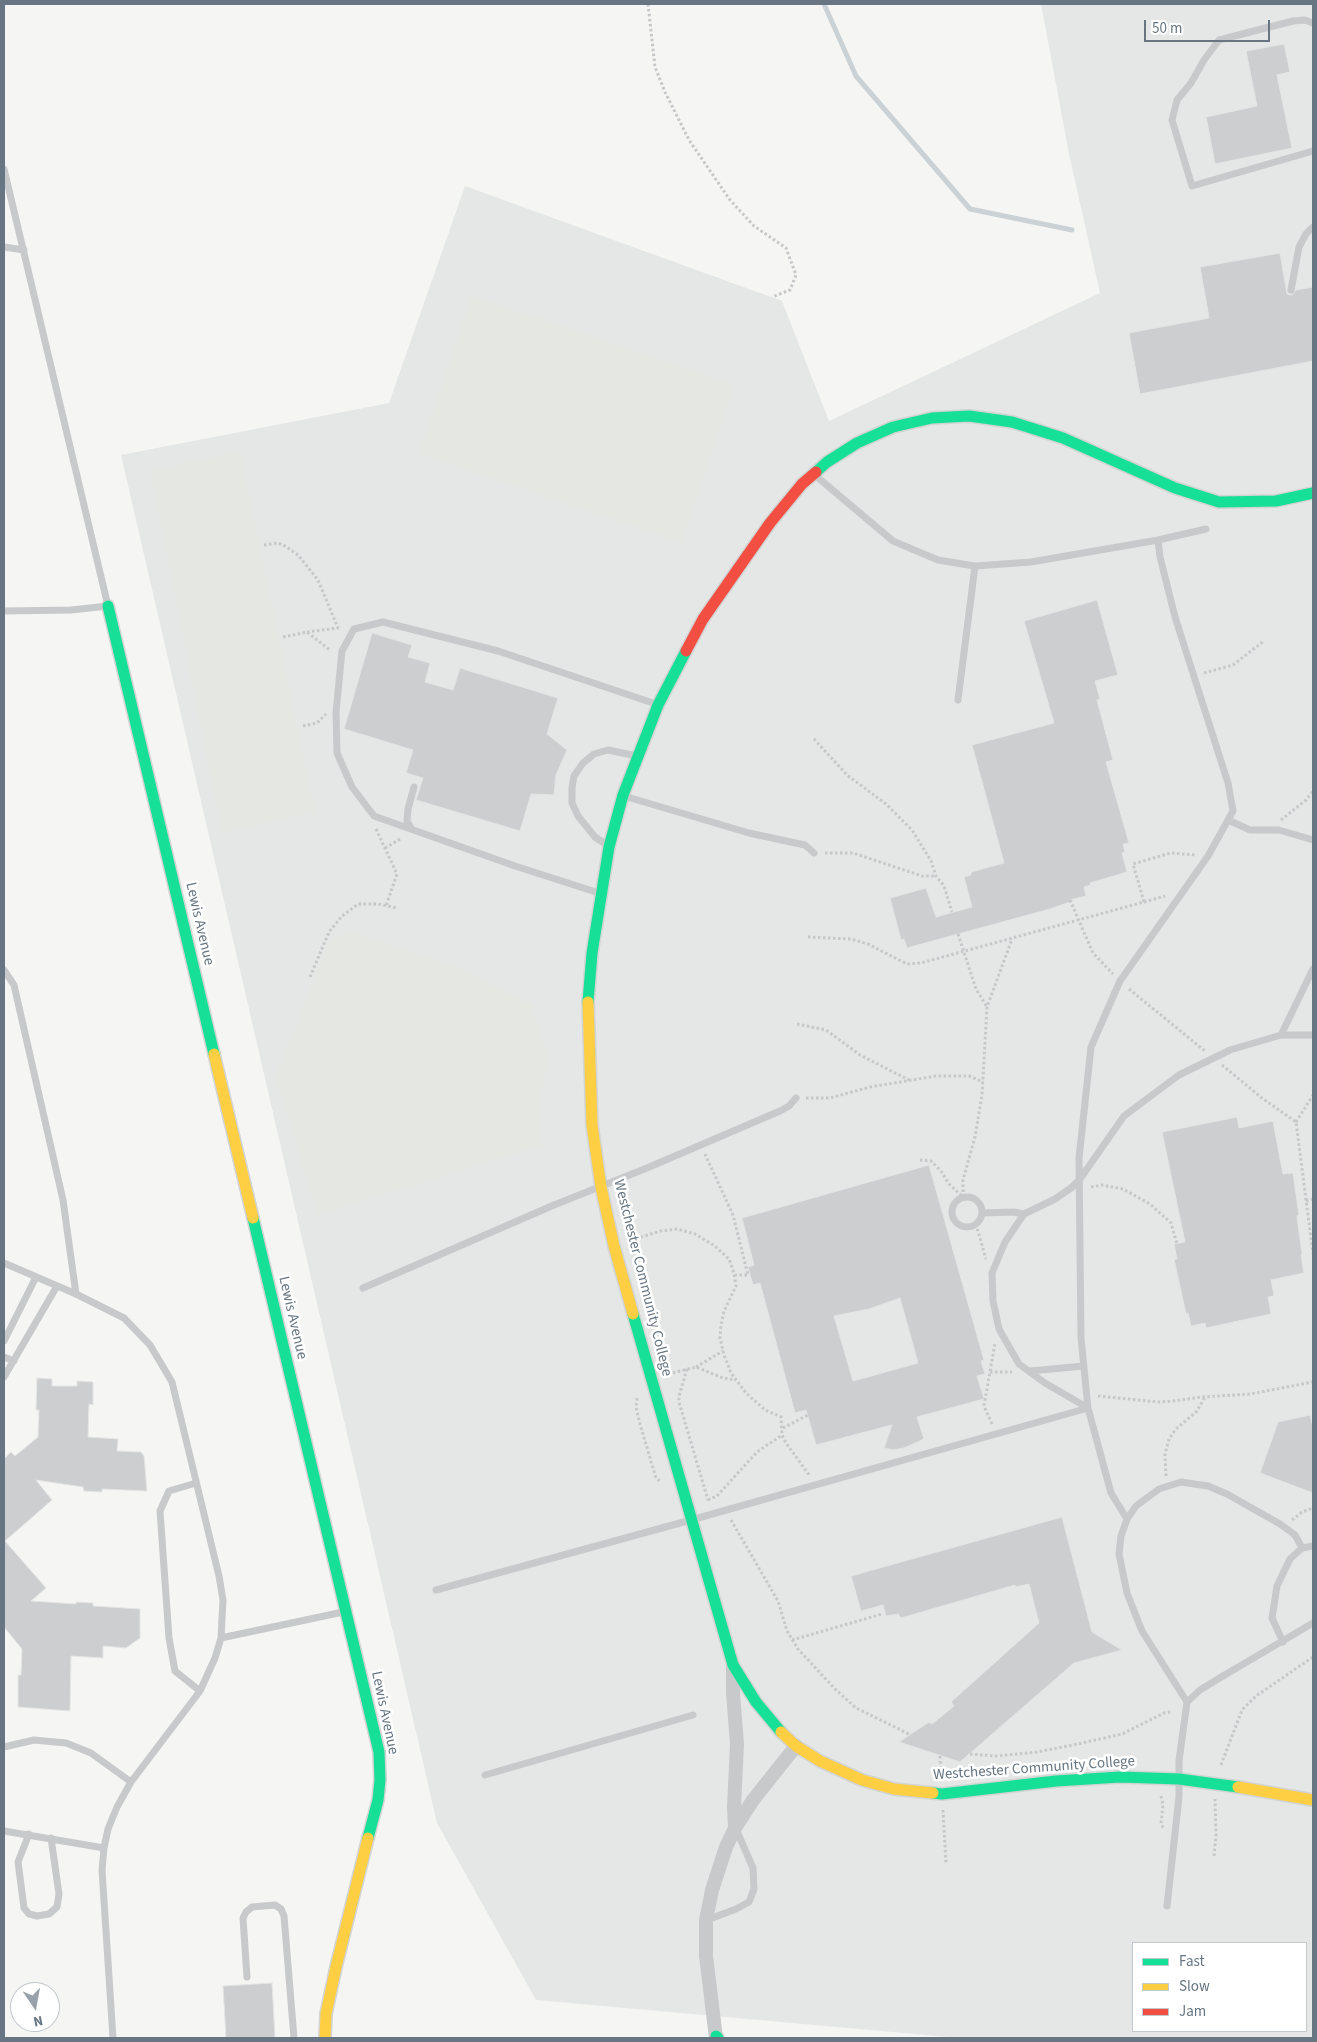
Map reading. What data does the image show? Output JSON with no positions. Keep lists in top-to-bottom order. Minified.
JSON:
{"streets":{"street":["Lewis Avenue","Westchester Community College"]},"legend":["Fast","Slow","Jam"],"scale_bar":"50 m","north":"bottom"}
